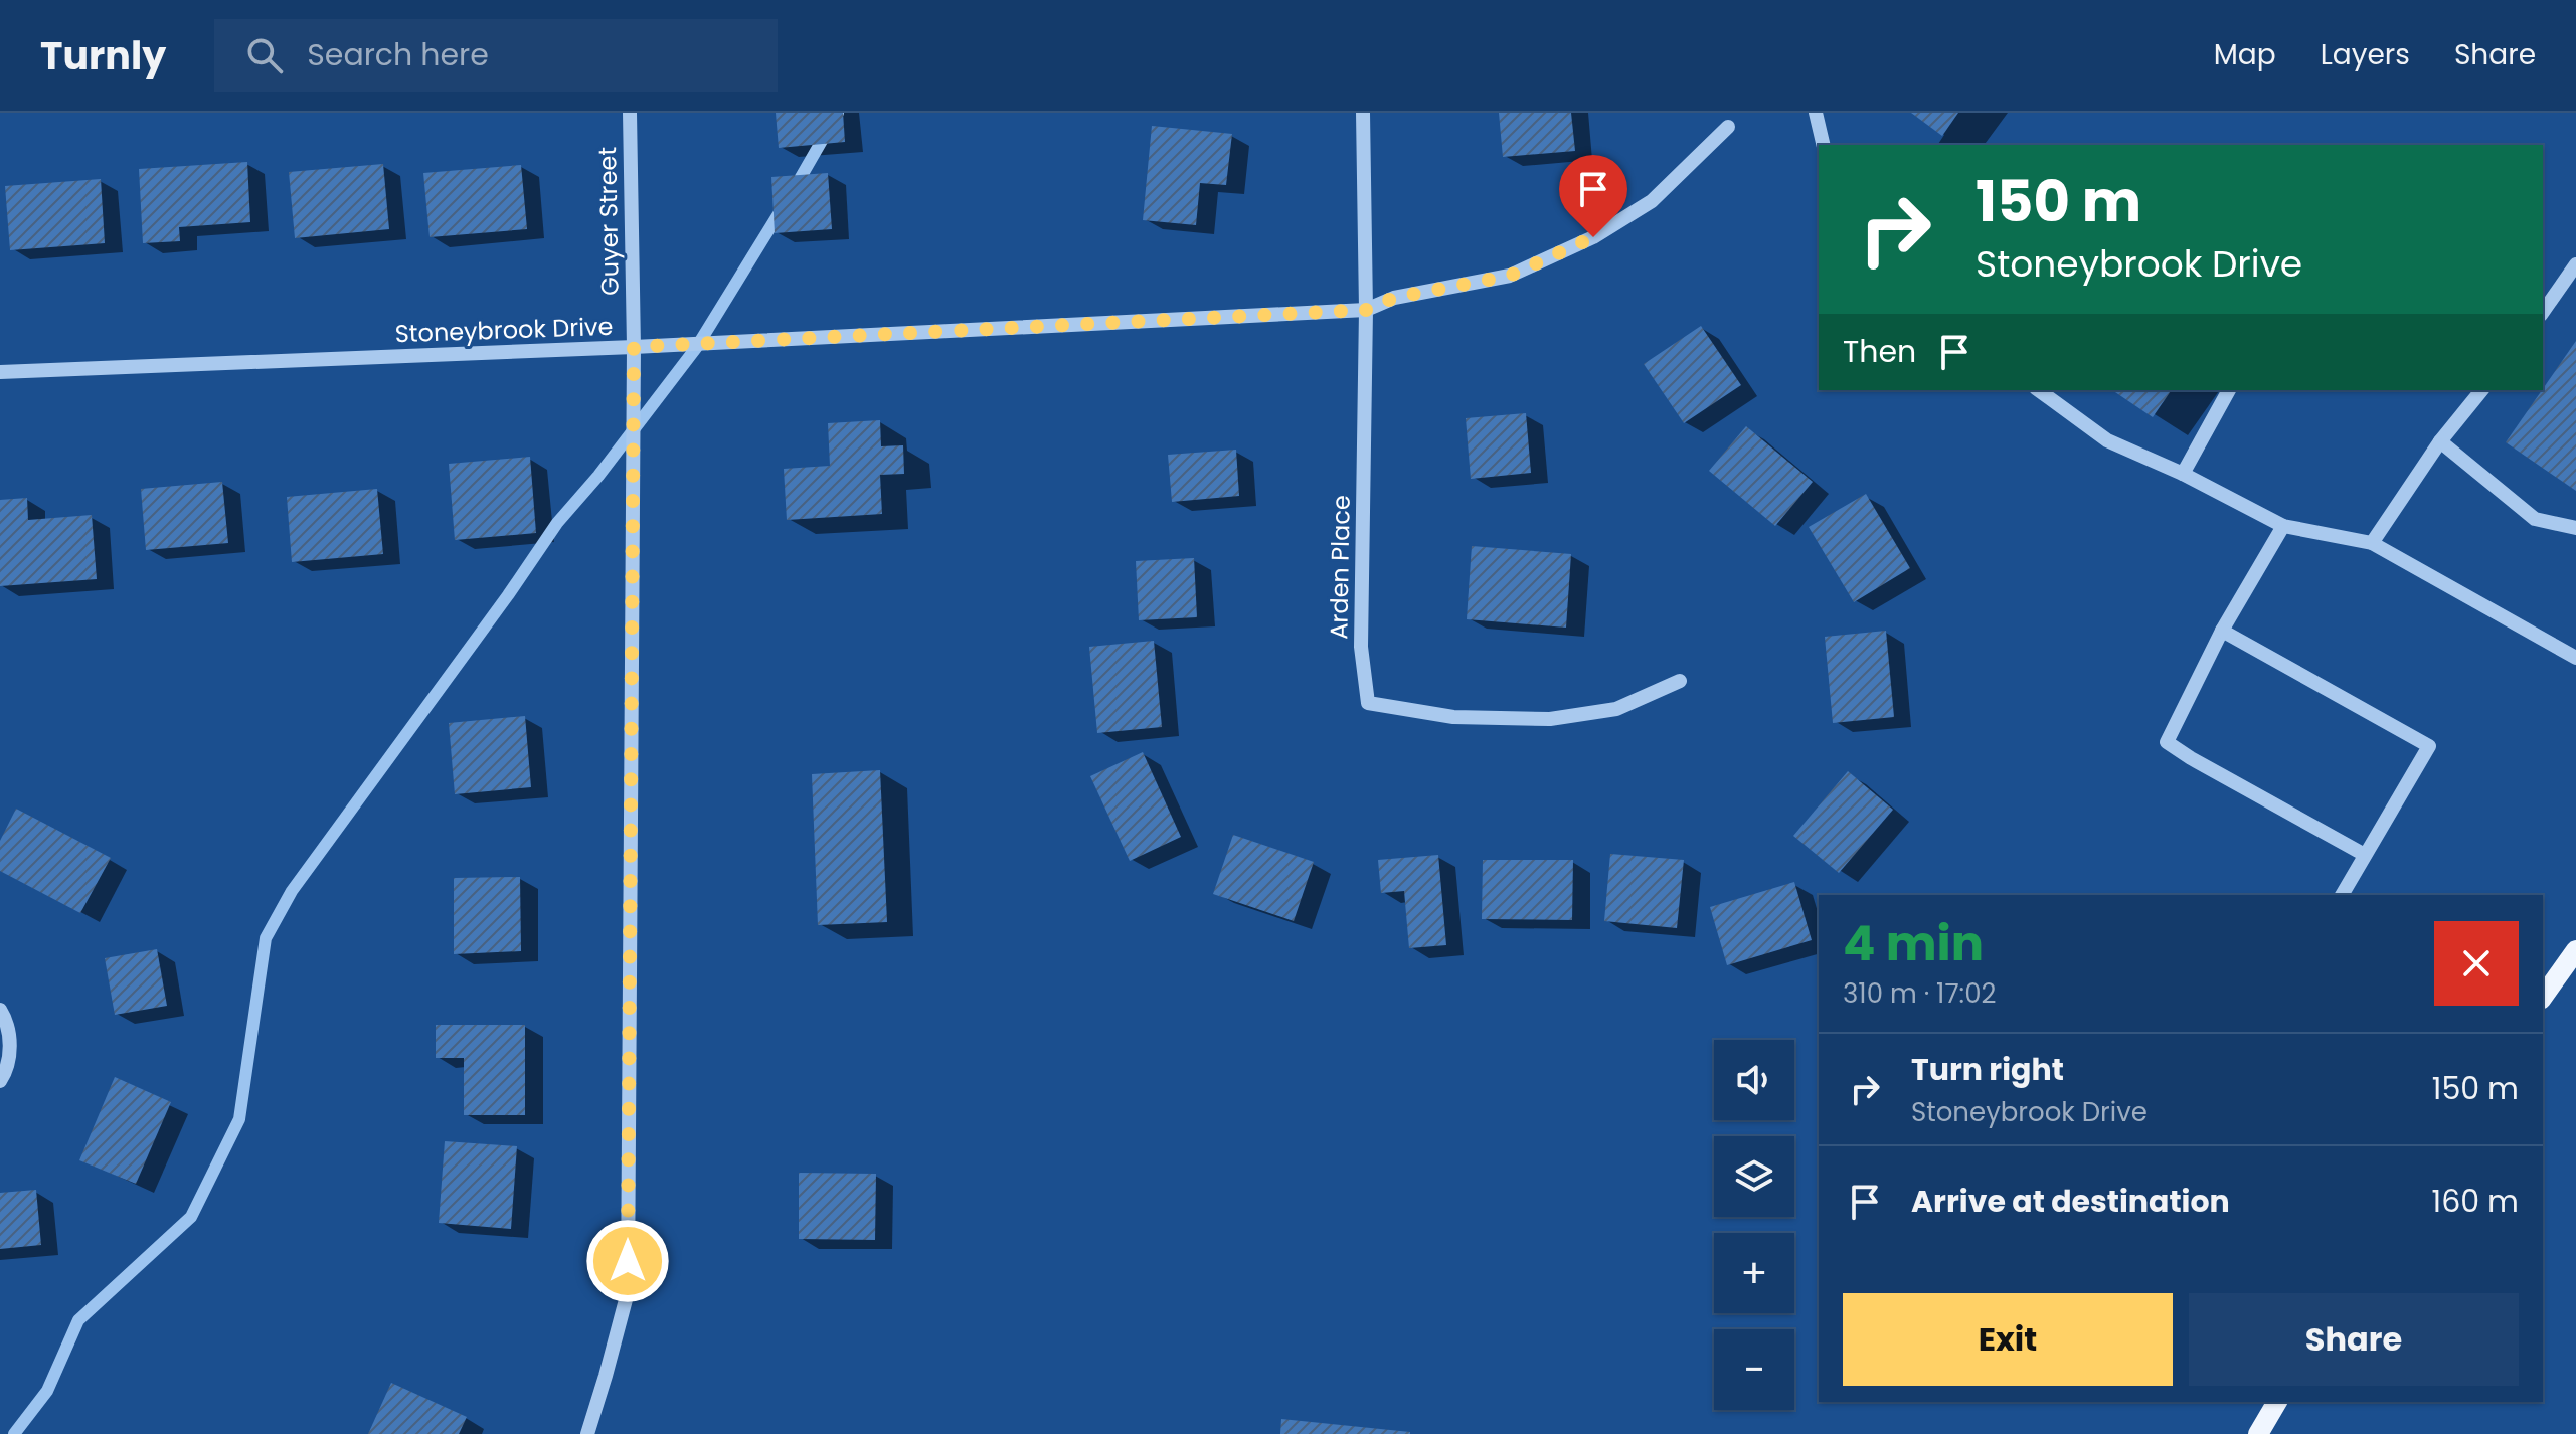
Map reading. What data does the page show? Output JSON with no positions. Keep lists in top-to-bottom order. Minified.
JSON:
{"streets":{"street":["Guyer Street","Stoneybrook Drive","Arden Place"]},"crossings":[["Guyer Street","Stoneybrook Drive"],["Stoneybrook Drive","Arden Place"]],"page":{"header":"Turnly","search":"Search here","nav":["Map","Layers","Share"],"turn":["150 m","Stoneybrook Drive"],"then":"Then","heading":["4 min","310 m · 17:02"],"list":[{"name":"Turn right","note":"Stoneybrook Drive","value":"150 m"},{"name":"Arrive at destination","value":"160 m"}],"map_buttons":["+","−"],"buttons":["Exit","Share"]}}
